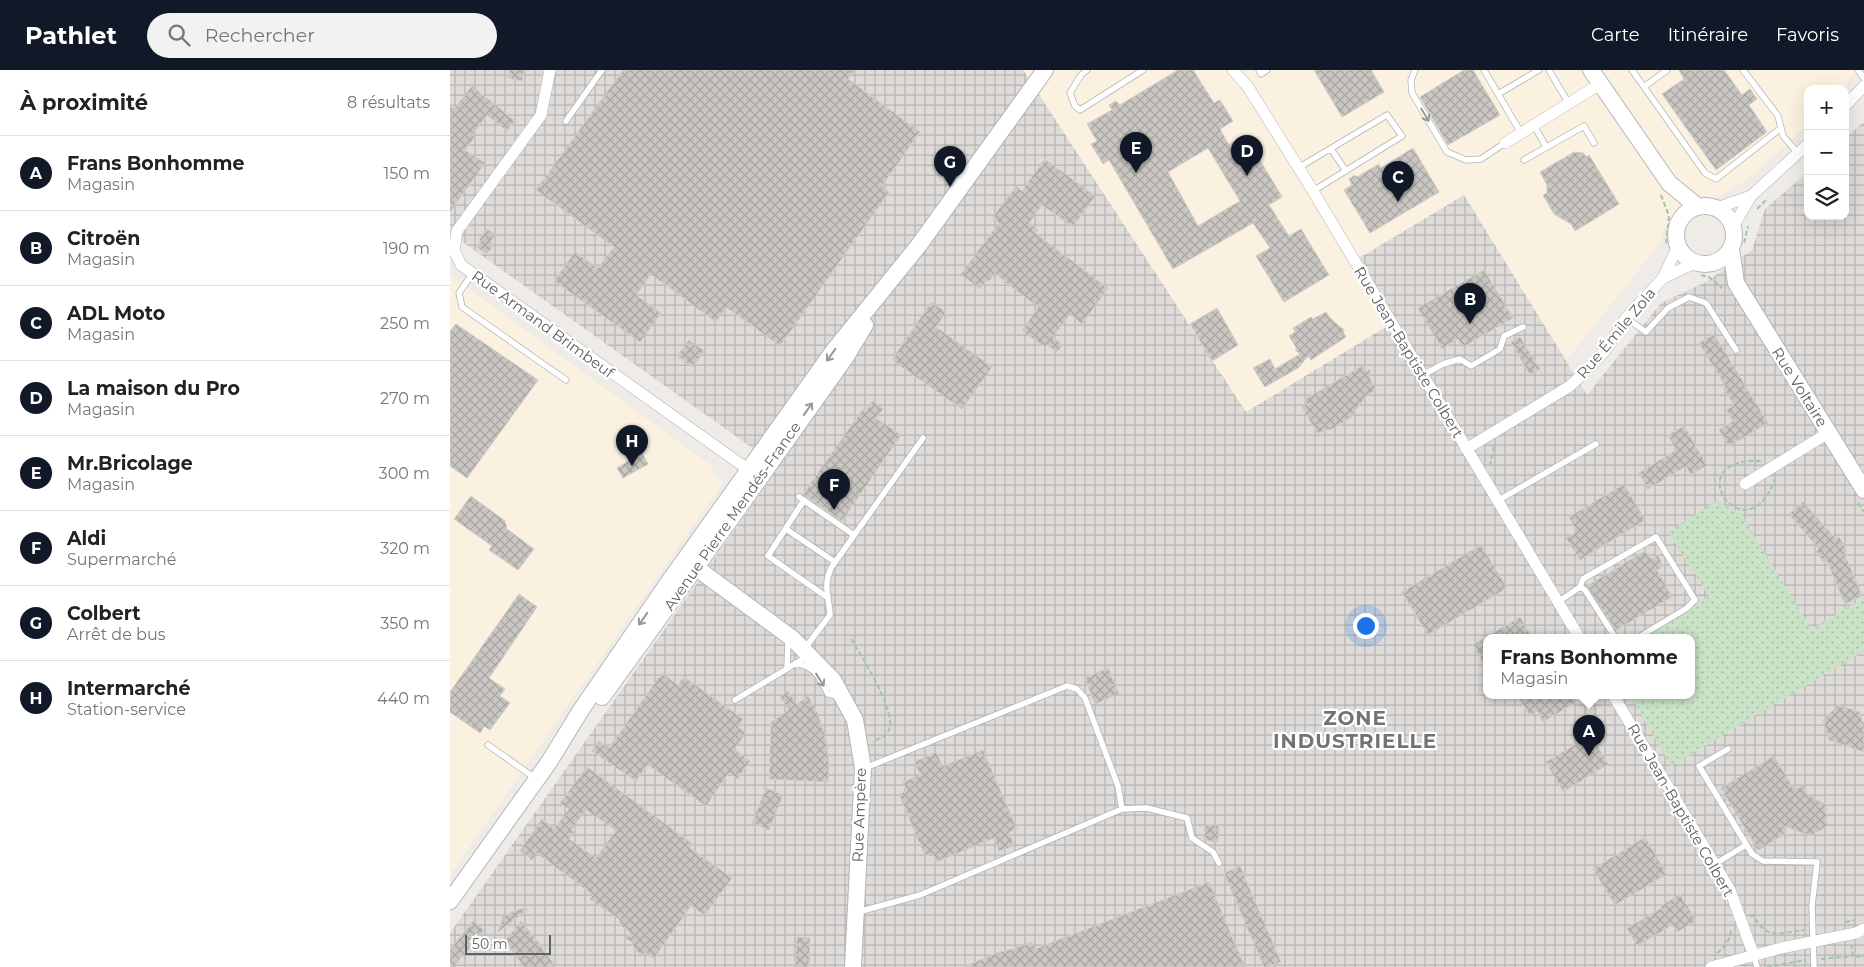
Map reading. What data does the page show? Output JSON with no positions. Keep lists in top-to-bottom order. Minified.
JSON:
{"streets":{"street":["Rue Armand Brimbeuf","Rue Émile Zola","Rue Jean-Baptiste Colbert","Rue Voltaire","Avenue Pierre Mendés-France","Rue Ampère"]},"crossings":[["Rue Armand Brimbeuf","Avenue Pierre Mendés-France"],["Rue Émile Zola","Rue Jean-Baptiste Colbert"],["Rue Émile Zola","Rue Voltaire"],["Avenue Pierre Mendés-France","Rue Ampère"]],"districts":["ZONE INDUSTRIELLE"],"scale_bar":"50 m","page":{"header":"Pathlet","search":"Rechercher","nav":["Carte","Itinéraire","Favoris"],"heading":["À proximité","8 résultats"],"map_buttons":["+","−"],"pins":["E","D","G","C","B","H","F","A"],"list":[{"mark":"A","name":"Frans Bonhomme","note":"Magasin","value":"150 m"},{"mark":"B","name":"Citroën","note":"Magasin","value":"190 m"},{"mark":"C","name":"ADL Moto","note":"Magasin","value":"250 m"},{"mark":"D","name":"La maison du Pro","note":"Magasin","value":"270 m"},{"mark":"E","name":"Mr.Bricolage","note":"Magasin","value":"300 m"},{"mark":"F","name":"Aldi","note":"Supermarché","value":"320 m"},{"mark":"G","name":"Colbert","note":"Arrêt de bus","value":"350 m"},{"mark":"H","name":"Intermarché","note":"Station-service","value":"440 m"}],"popup":["Frans Bonhomme","Magasin"],"scale":"50 m"}}
